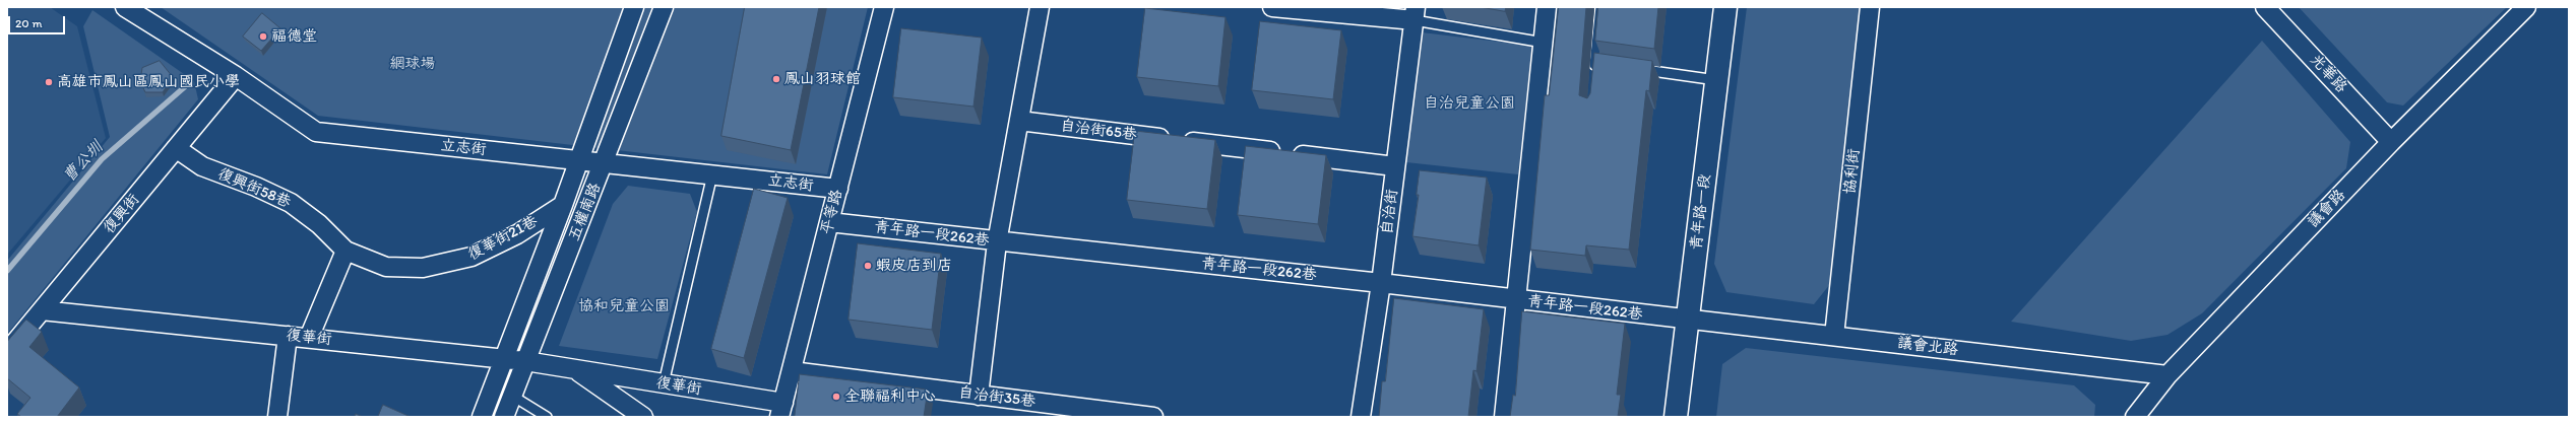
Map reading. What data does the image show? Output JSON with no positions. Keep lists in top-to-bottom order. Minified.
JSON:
{"streets":{"street":["光華路","自治街65巷","立志街","協利街","復興街58巷","議會路","五權南路","平等路","自治街","青年路一段","復興街","青年路一段262巷","復華街21巷","復華街","議會北路","自治街35巷"]},"crossings":[["光華路","議會路"],["自治街65巷","自治街"],["立志街","五權南路"],["立志街","平等路"],["立志街","復興街"],["協利街","議會北路"],["復興街58巷","復興街"],["復興街58巷","復華街21巷"],["議會路","議會北路"],["五權南路","復華街21巷"],["五權南路","復華街"],["平等路","青年路一段262巷"],["平等路","復華街"],["平等路","自治街35巷"],["自治街","青年路一段262巷"],["青年路一段","青年路一段262巷"],["青年路一段","議會北路"],["復興街","復華街"],["青年路一段262巷","議會北路"]],"water":["曹公圳"],"parks":["網球場","自治兒童公園","協和兒童公園"],"places":["福德堂","鳳山羽球館","高雄市鳳山區鳳山國民小學","蝦皮店到店","全聯福利中心"],"scale_bar":"20 m"}
